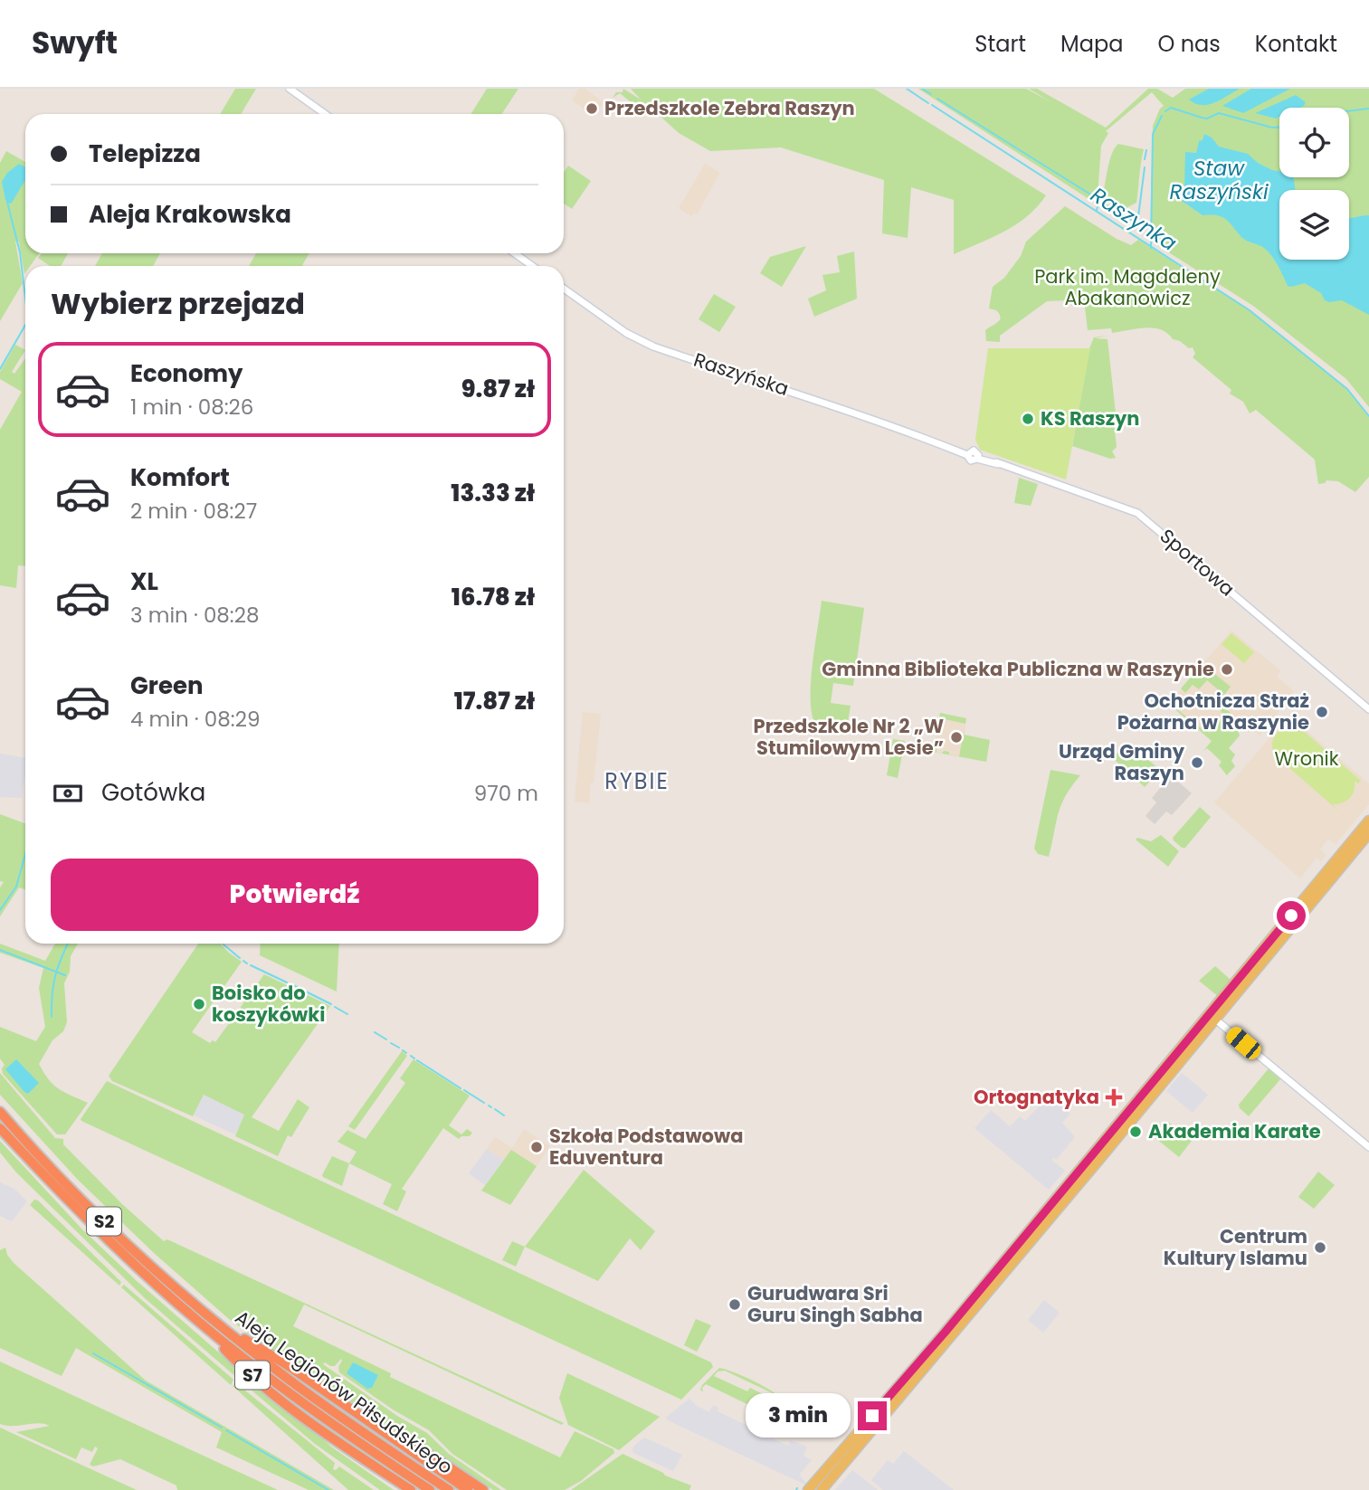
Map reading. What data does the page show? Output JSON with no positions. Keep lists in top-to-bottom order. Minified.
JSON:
{"streets":{"highway":["S2","S7","Aleja Legionów Piłsudskiego"],"street":["Raszyńska","Sportowa"]},"crossings":[["Raszyńska","Sportowa"],["S7","Aleja Legionów Piłsudskiego"]],"districts":["RYBIE"],"water":["Staw Raszyński","Raszynka"],"parks":["Park im. Magdaleny Abakanowicz","Wronik"],"places":{"other":["Przedszkole Zebra Raszyn","KS Raszyn","Gminna Biblioteka Publiczna w Raszynie","Ochotnicza Straż Pożarna w Raszynie","Przedszkole Nr 2 „W Stumilowym Lesie”","Urząd Gminy Raszyn","Boisko do koszykówki","Akademia Karate","Szkoła Podstawowa Eduventura","Centrum Kultury Islamu","Gurudwara Sri Guru Singh Sabha"],"health":["Ortognatyka"]},"page":{"header":"Swyft","nav":["Start","Mapa","O nas","Kontakt"],"banner":["Telepizza","Aleja Krakowska"],"heading":"Wybierz przejazd","list":[{"name":"Economy","note":"1 min · 08:26","value":"9.87 zł"},{"name":"Komfort","note":"2 min · 08:27","value":"13.33 zł"},{"name":"XL","note":"3 min · 08:28","value":"16.78 zł"},{"name":"Green","note":"4 min · 08:29","value":"17.87 zł"}],"pay":["Gotówka","970 m"],"buttons":"Potwierdź","bubble":"3 min"}}
